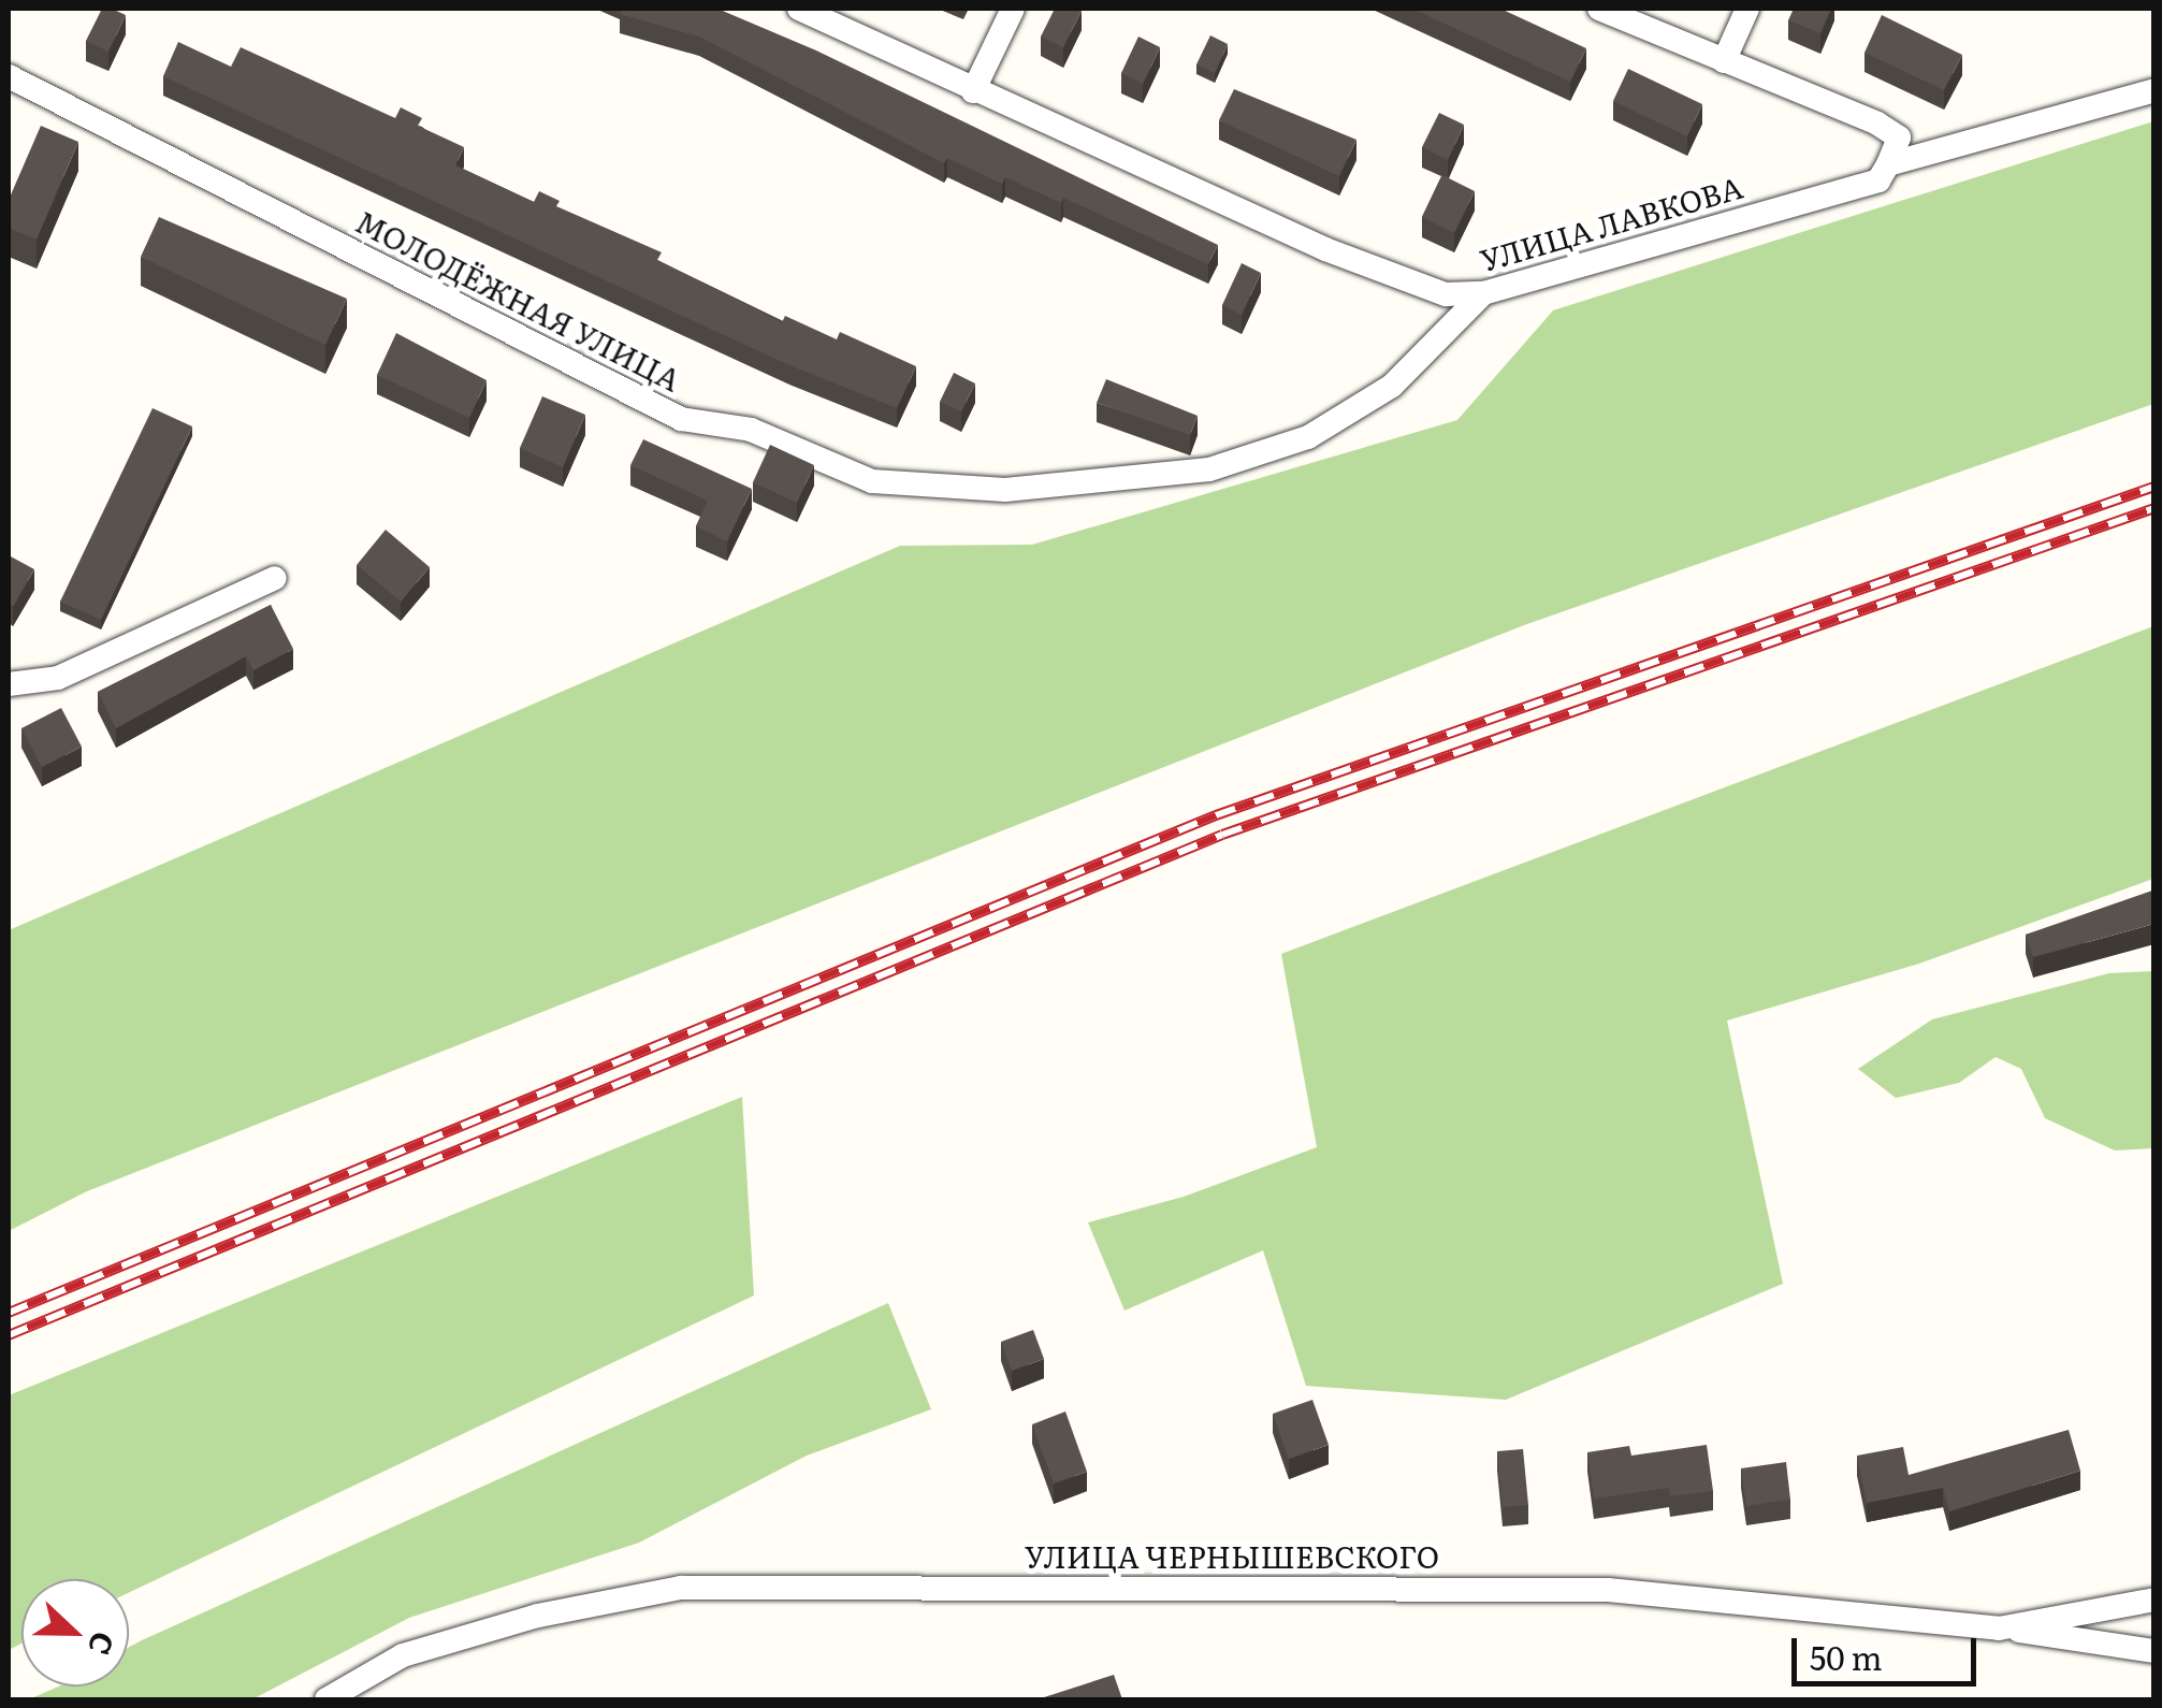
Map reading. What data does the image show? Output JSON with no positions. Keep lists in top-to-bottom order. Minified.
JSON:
{"streets":{"street":["УЛИЦА ЛАВКОВА","МОЛОДЁЖНАЯ УЛИЦА","УЛИЦА ЧЕРНЫШЕВСКОГО"]},"crossings":[["УЛИЦА ЛАВКОВА","МОЛОДЁЖНАЯ УЛИЦА"]],"scale_bar":"50 m","north":"right"}
